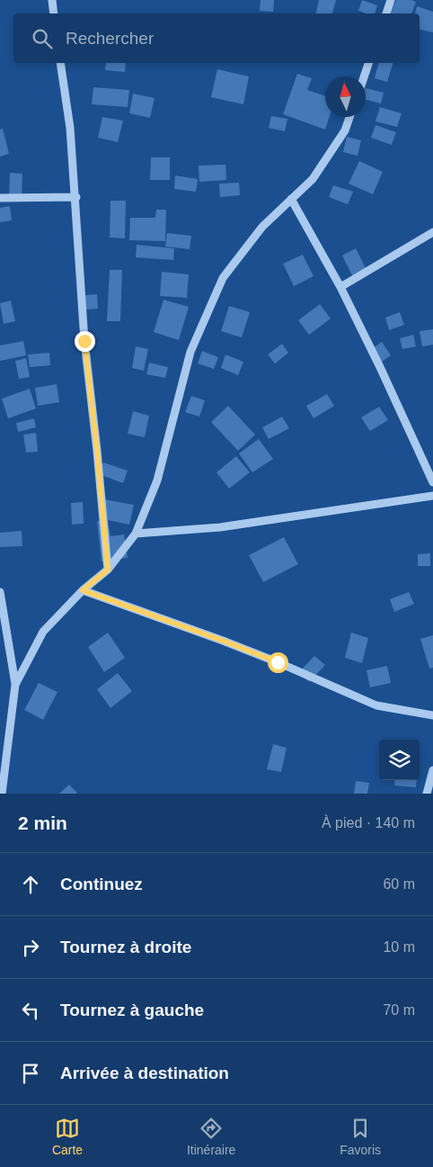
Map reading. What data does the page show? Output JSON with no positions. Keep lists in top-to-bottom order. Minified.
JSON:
{"north":"top","page":{"search":"Rechercher","heading":["2 min","À pied · 140 m"],"list":[["Continuez","60 m"],["Tournez à droite","10 m"],["Tournez à gauche","70 m"],"Arrivée à destination"],"nav":["Carte","Itinéraire","Favoris"]}}
